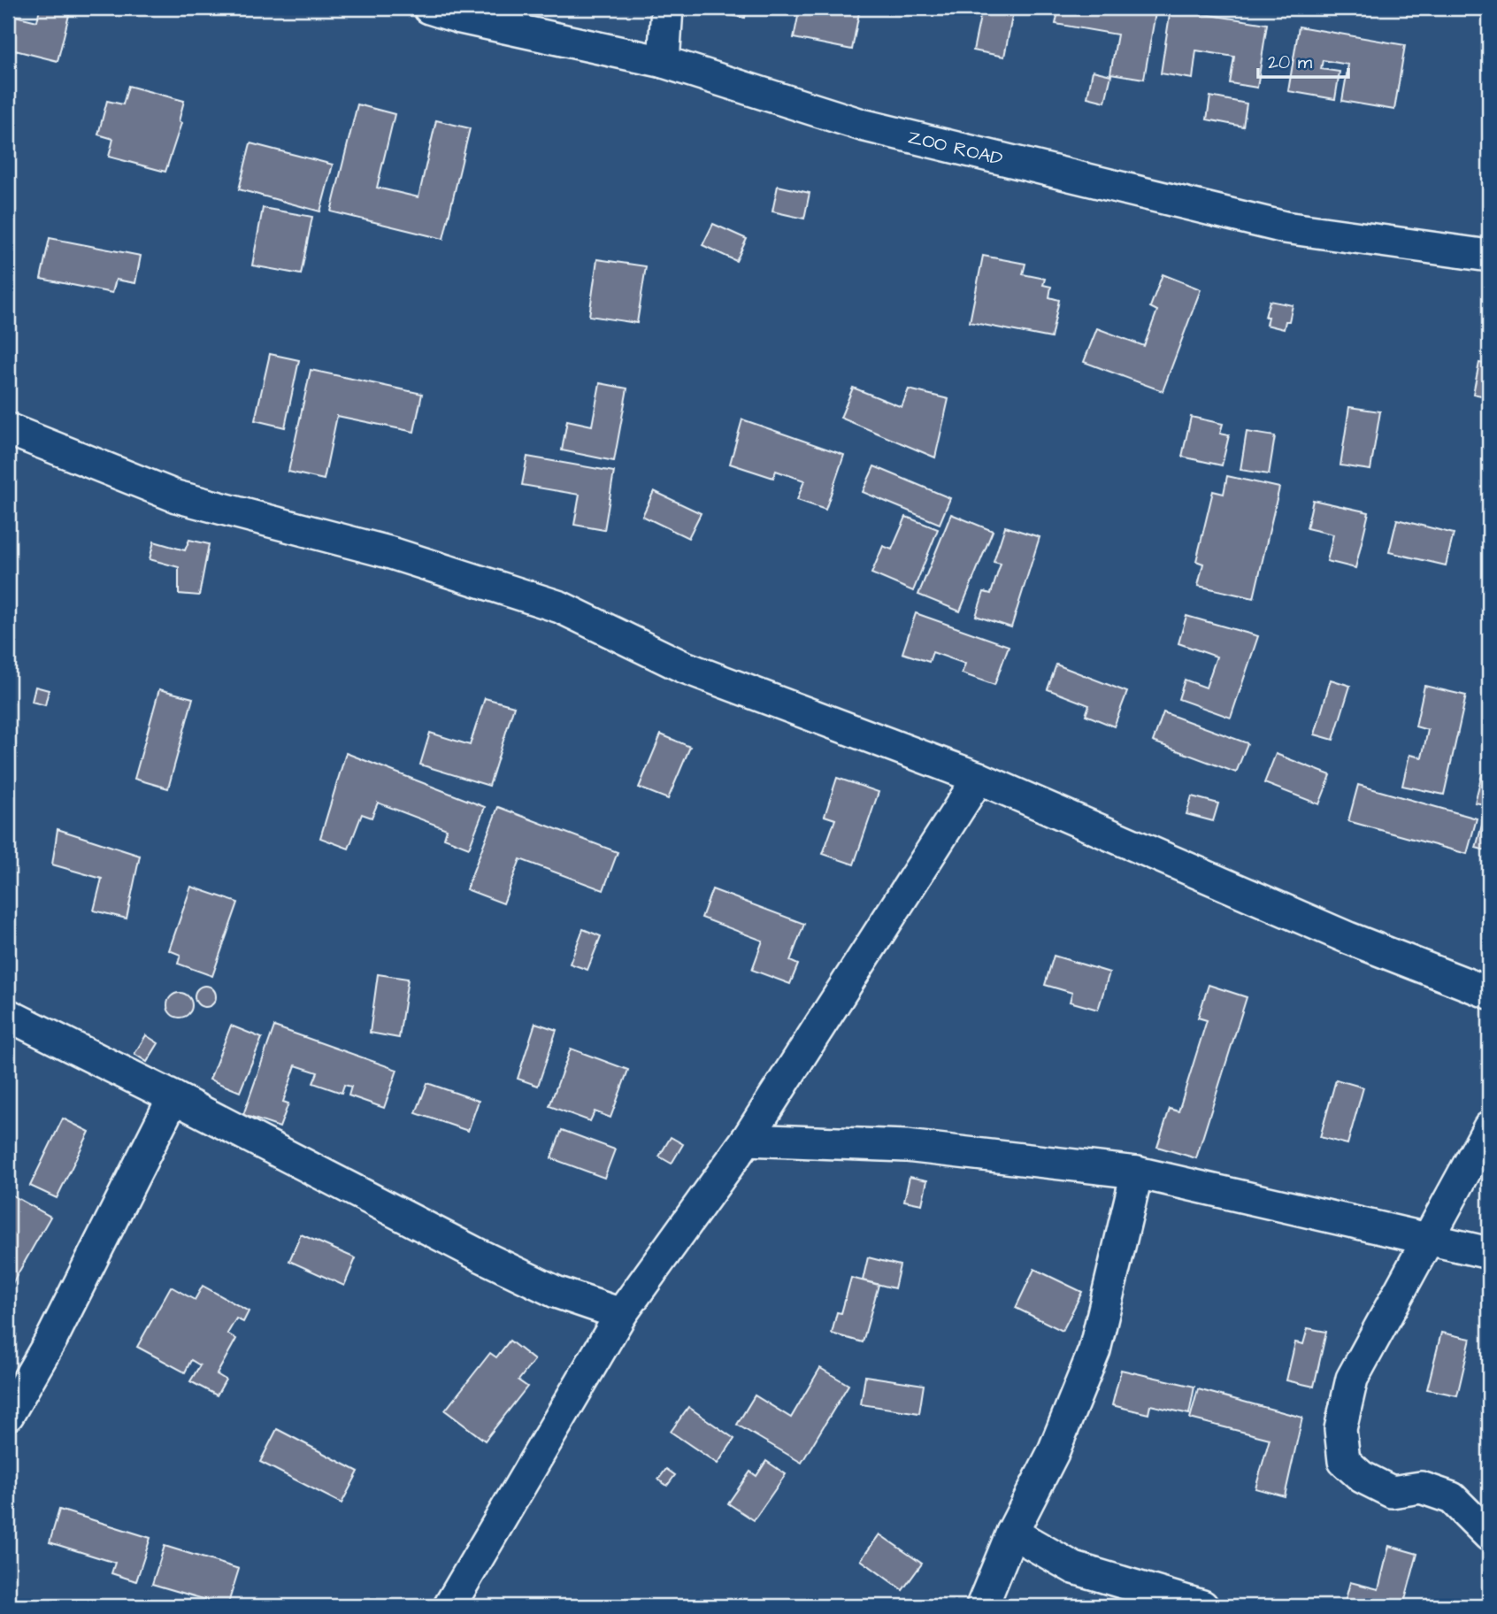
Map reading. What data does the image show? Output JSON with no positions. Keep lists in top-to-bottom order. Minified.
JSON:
{"streets":{"street":["ZOO ROAD"]},"scale_bar":"20 m"}
